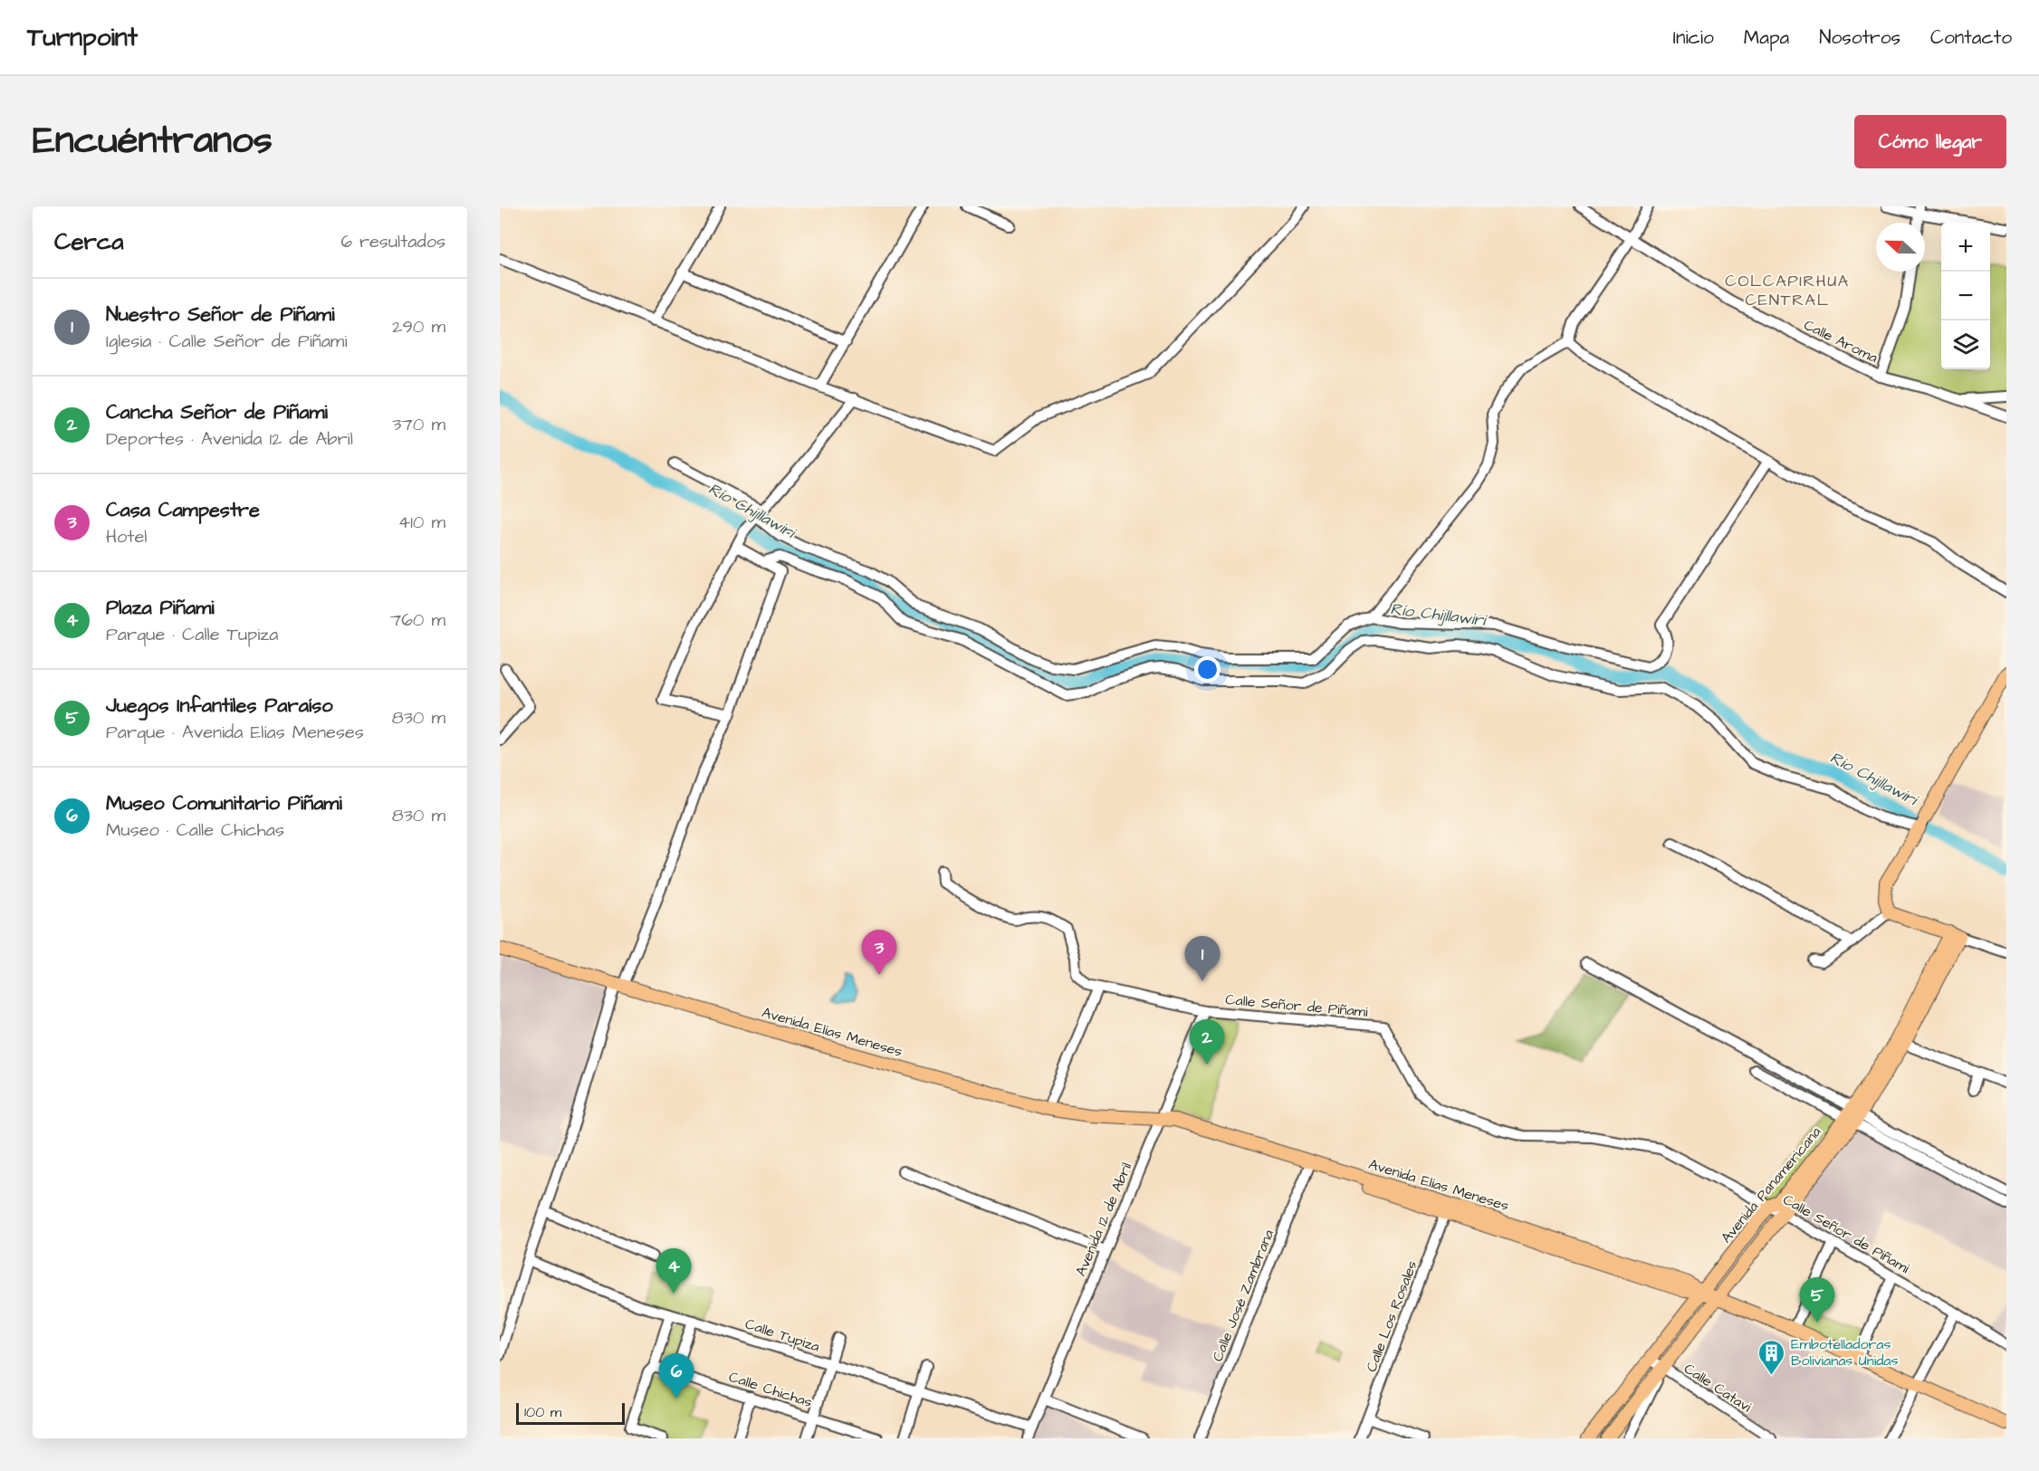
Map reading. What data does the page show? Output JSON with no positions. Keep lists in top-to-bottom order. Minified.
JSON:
{"streets":{"main road":["Avenida Elías Meneses","Avenida Panamericana"],"street":["Calle Aroma","Calle Señor de Piñami","Avenida 12 de Abril","Calle José Zambrana","Calle Los Rosales","Calle Tupiza","Calle Catavi","Calle Chichas"]},"crossings":[["Calle Señor de Piñami","Avenida Panamericana"],["Calle Señor de Piñami","Avenida 12 de Abril"],["Avenida Elías Meneses","Avenida Panamericana"],["Avenida Elías Meneses","Avenida 12 de Abril"],["Avenida Elías Meneses","Calle José Zambrana"],["Avenida Elías Meneses","Calle Los Rosales"],["Avenida Panamericana","Calle Catavi"],["Avenida 12 de Abril","Calle Tupiza"]],"districts":["COLCAPIRHUA CENTRAL"],"water":["Río Chijllawiri"],"places":{"building":["Embotelladoras Bolivianas Unidas"]},"scale_bar":"100 m","north":"left","page":{"header":"Turnpoint","nav":["Inicio","Mapa","Nosotros","Contacto"],"title":"Encuéntranos","buttons":"Cómo llegar","heading":["Cerca","6 resultados"],"map_buttons":["+","−"],"list":[{"mark":"1","name":"Nuestro Señor de Piñami","note":"Iglesia · Calle Señor de Piñami","value":"290 m"},{"mark":"2","name":"Cancha Señor de Piñami","note":"Deportes · Avenida 12 de Abril","value":"370 m"},{"mark":"3","name":"Casa Campestre","note":"Hotel","value":"410 m"},{"mark":"4","name":"Plaza Piñami","note":"Parque · Calle Tupiza","value":"760 m"},{"mark":"5","name":"Juegos Infantiles Paraíso","note":"Parque · Avenida Elías Meneses","value":"830 m"},{"mark":"6","name":"Museo Comunitario Piñami","note":"Museo · Calle Chichas","value":"830 m"}],"pins":["3","1","2","4","5","6"],"scale":"100 m"}}
